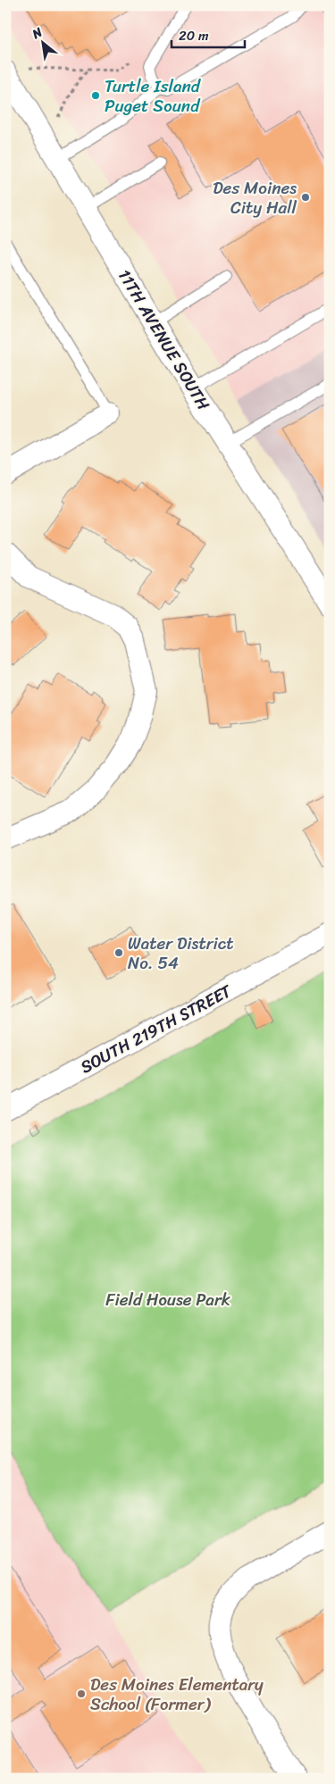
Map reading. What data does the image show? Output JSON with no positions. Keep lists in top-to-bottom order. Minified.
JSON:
{"streets":{"street":["11TH AVENUE SOUTH","SOUTH 219TH STREET"]},"parks":["Field House Park"],"places":["Turtle Island Puget Sound","Des Moines City Hall","Water District No. 54","Des Moines Elementary School (Former)"],"scale_bar":"20 m","north":"top left"}
